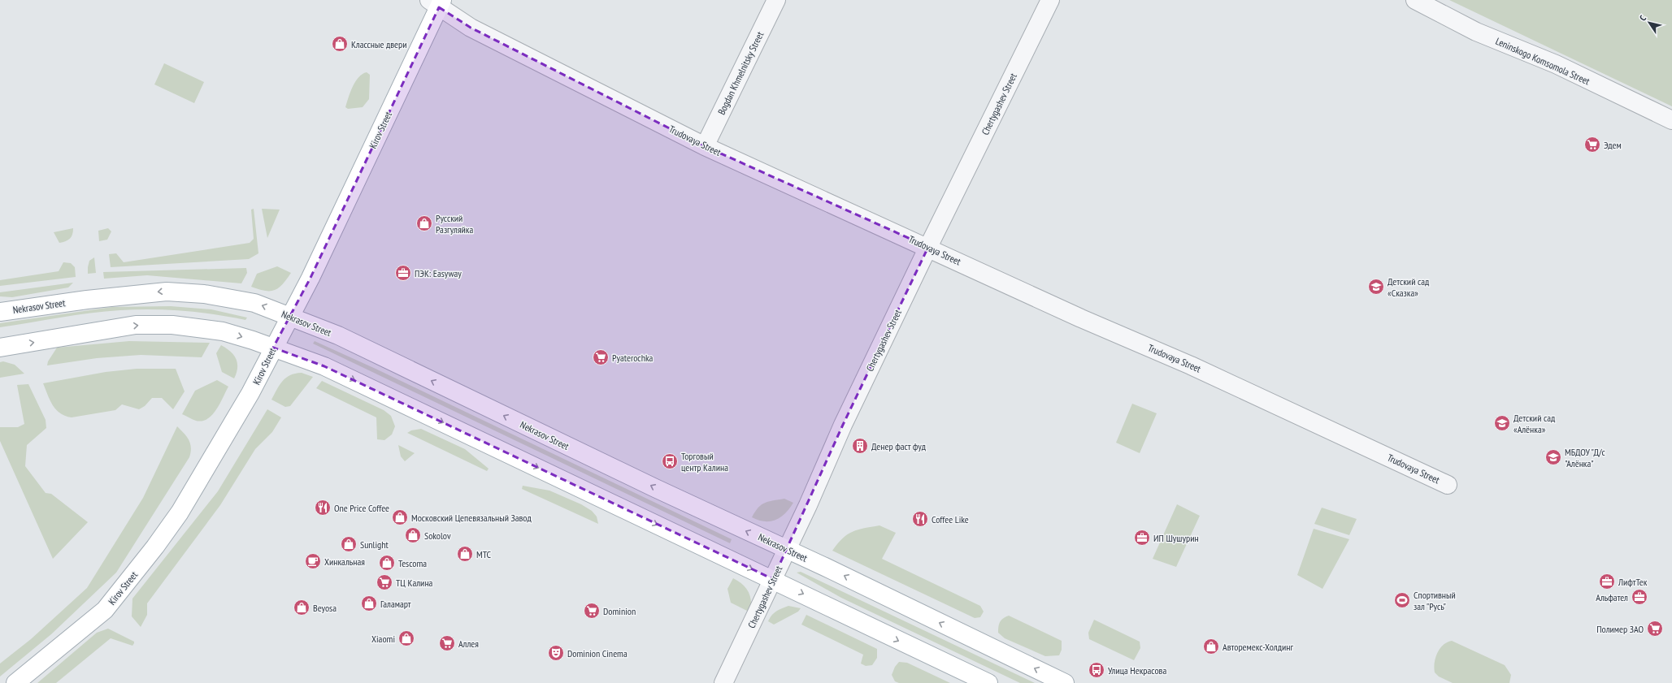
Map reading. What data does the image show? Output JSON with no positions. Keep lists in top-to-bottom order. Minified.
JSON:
{"streets":{"main road":["Kirov Street","Nekrasov Street"],"street":["Leninskogo Komsomola Street","Bogdan Khmelnitsky Street","Chertygashev Street","Trudovaya Street"]},"crossings":[["Bogdan Khmelnitsky Street","Trudovaya Street"],["Chertygashev Street","Trudovaya Street"],["Chertygashev Street","Nekrasov Street"],["Kirov Street","Trudovaya Street"],["Kirov Street","Nekrasov Street"]],"places":{"shop":["Классные двери","Русский Разгуляйка","Московский Цепевязальный Завод","Sokolov","Sunlight","МТС","Tescoma","Галамарт","Beyosa","Xiaomi","Авторемекс-Холдинг"],"supermarket":["Эдем","Pyaterochka","ТЦ Калина","Dominion","Полимер ЗАО","Аллея"],"office":["ПЭК: Easyway","ИП Шушурин","ЛифтТек","Альфател"],"school or university":["Детский сад «Сказка»","Детский сад «Алёнка»","МБДОУ \"Д/с \"Алёнка\""],"building":["Денер фаст фуд"],"bus stop":["Торговый центр Калина","Улица Некрасова"],"restaurant":["One Price Coffee","Coffee Like"],"cafe":["Хинкальная"],"sports":["Спортивный зал \"Русь\""],"theatre":["Dominion Cinema"]},"north":"top left"}
